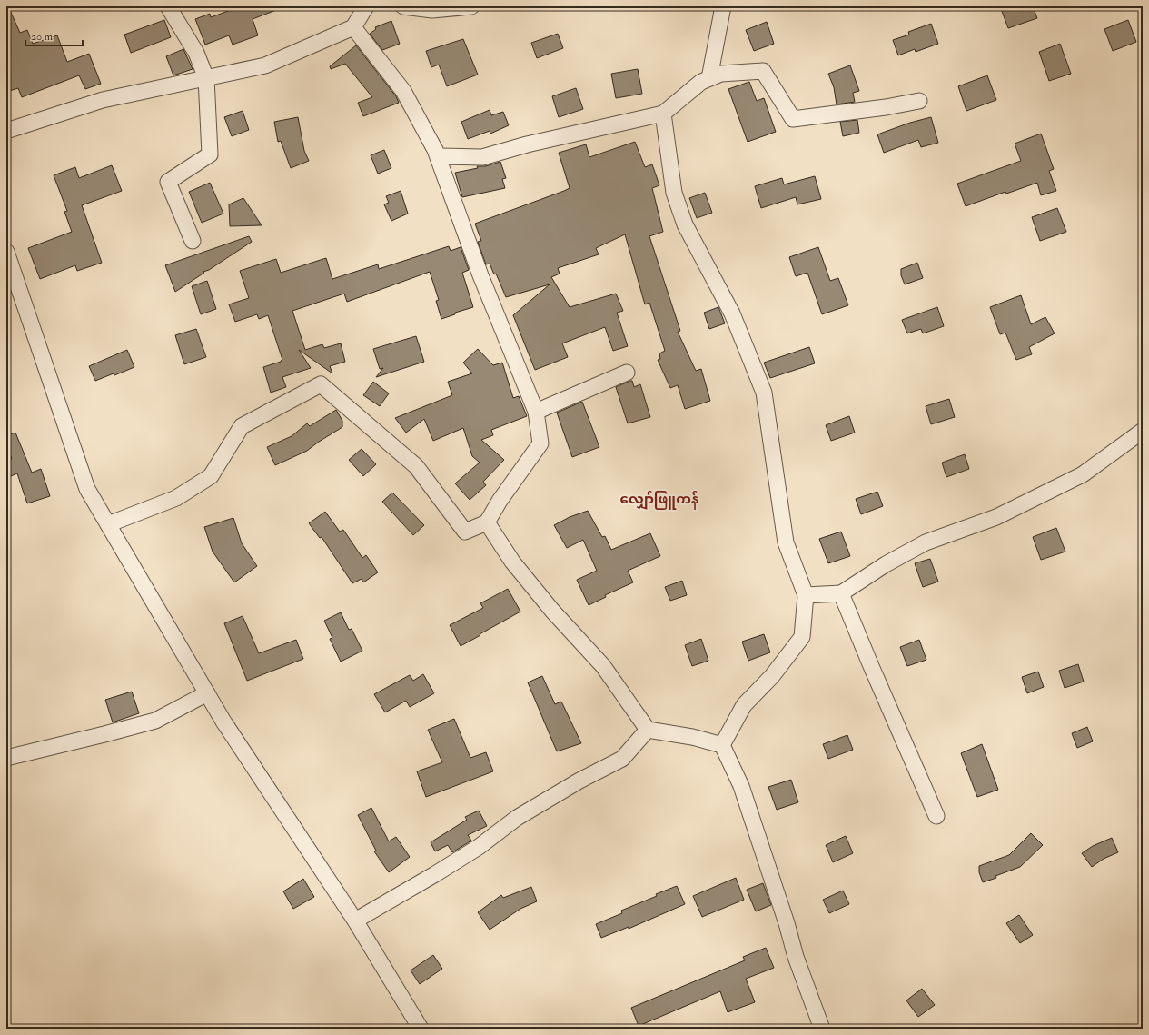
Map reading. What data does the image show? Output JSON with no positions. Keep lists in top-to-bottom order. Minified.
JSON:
{"districts":["လျှော်ဖြူကန်"],"scale_bar":"20 m"}
